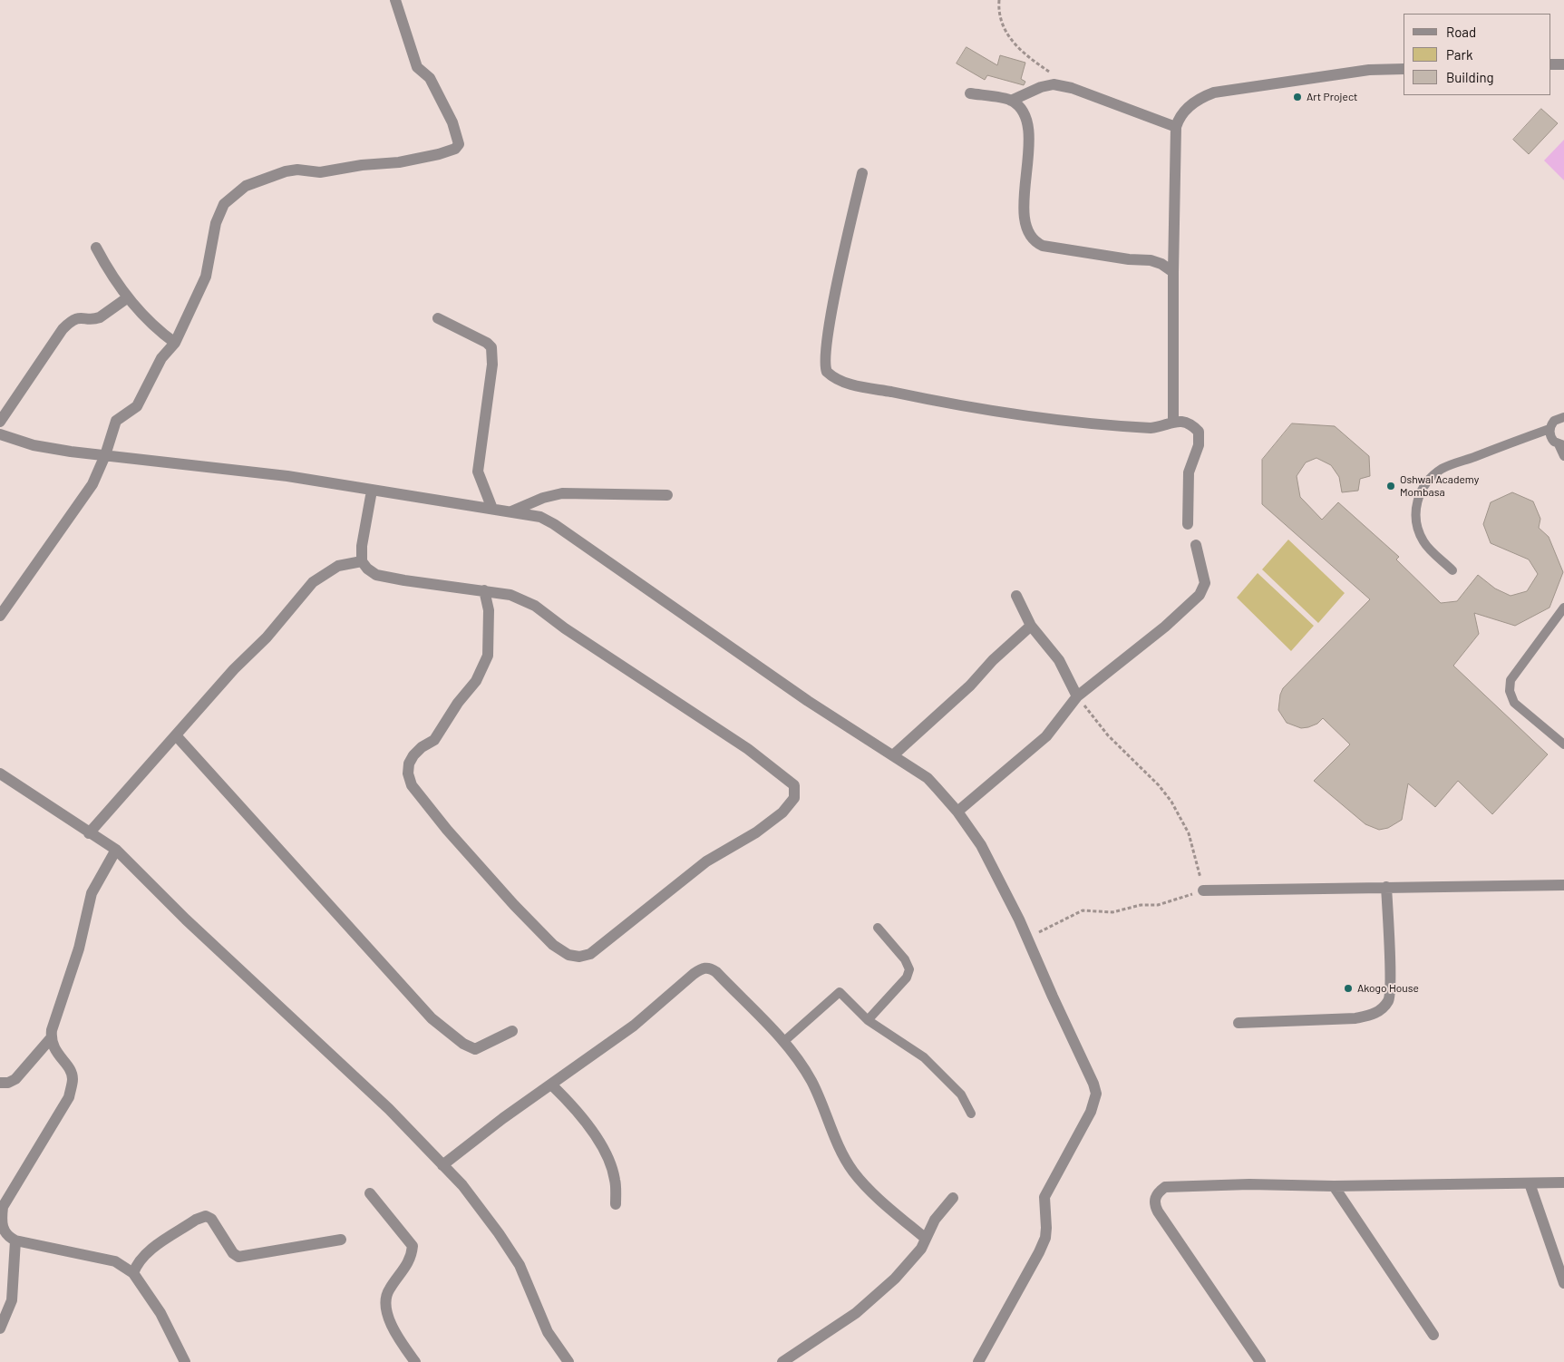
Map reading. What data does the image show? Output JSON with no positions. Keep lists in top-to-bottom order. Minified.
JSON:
{"places":["Art Project","Oshwal Academy Mombasa","Akogo House"],"legend":["Road","Park","Building"]}
